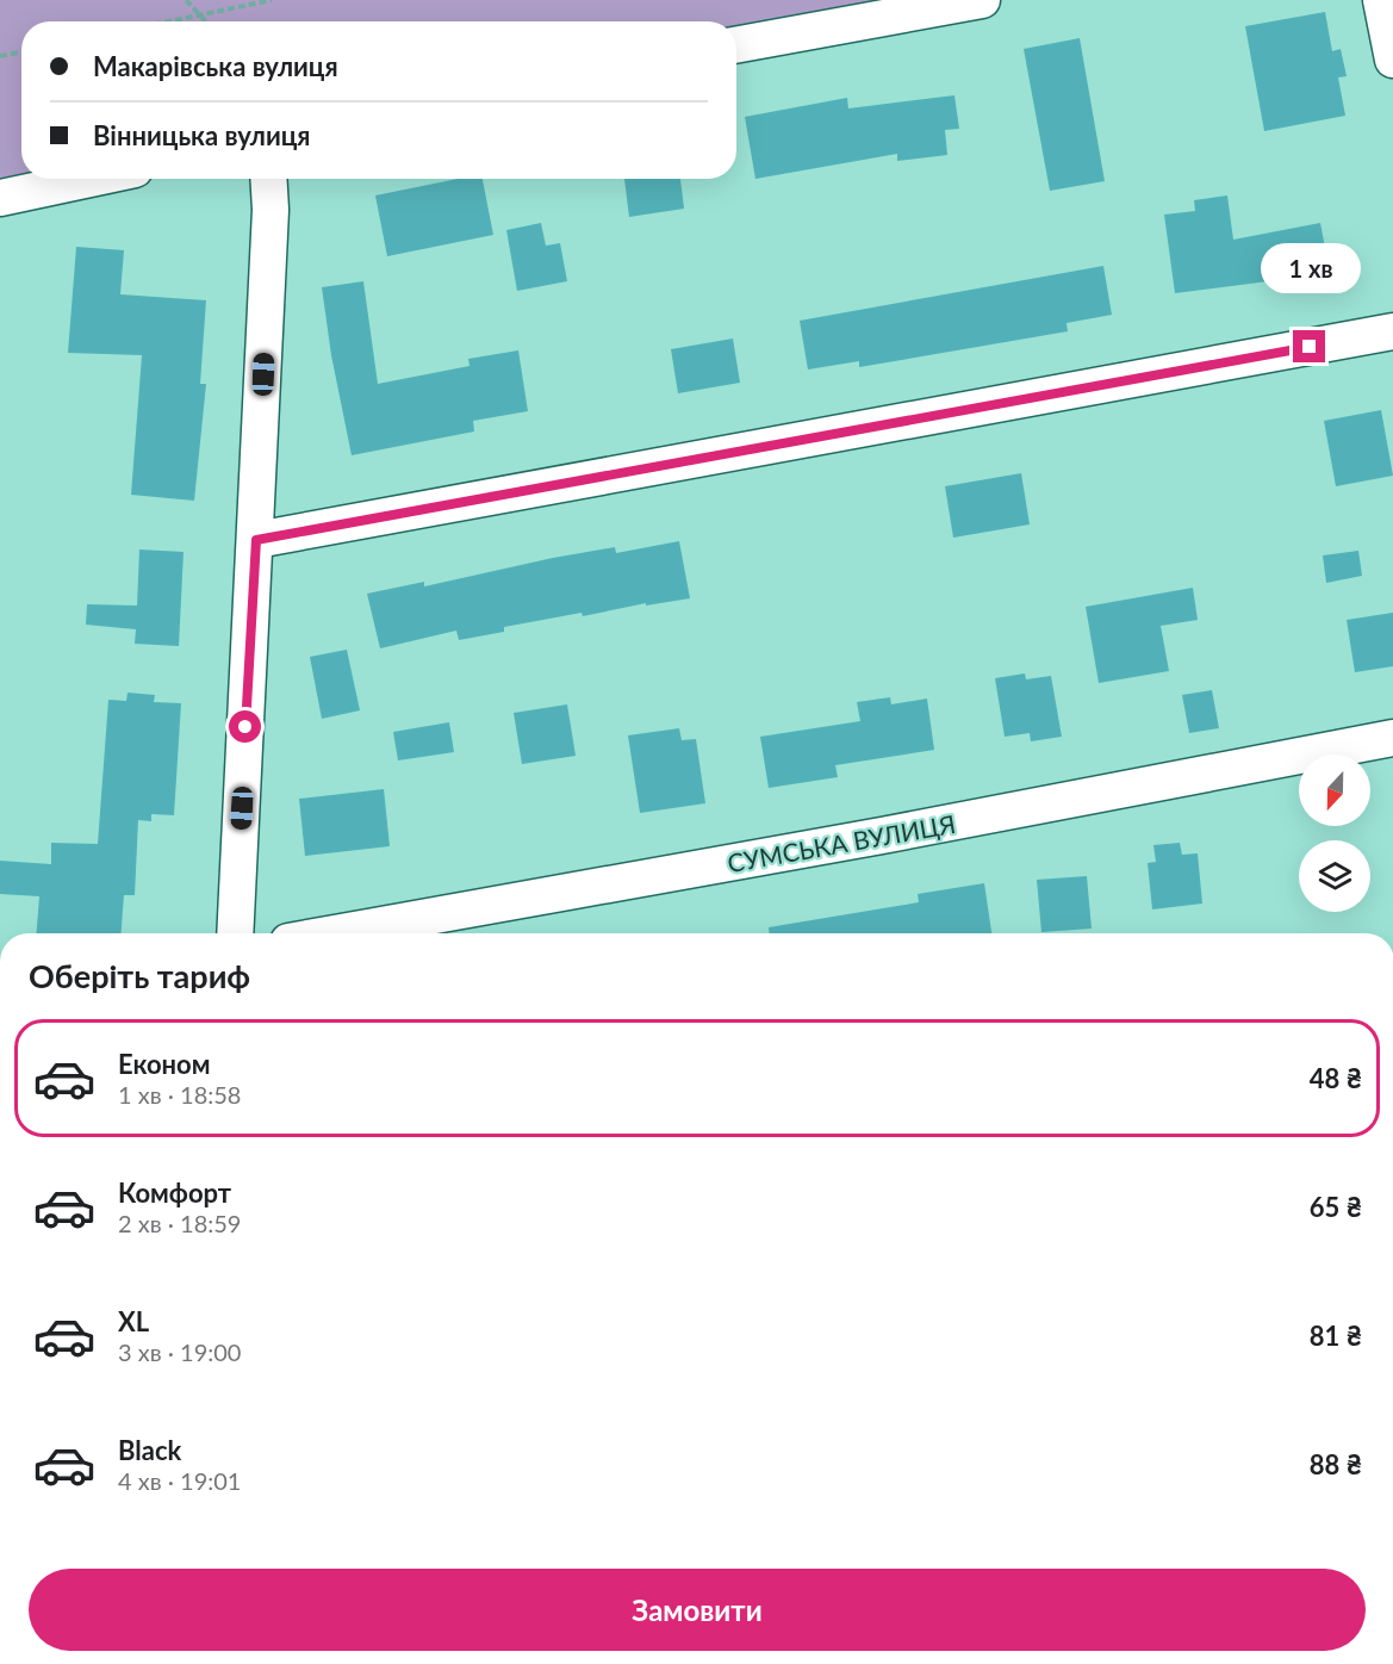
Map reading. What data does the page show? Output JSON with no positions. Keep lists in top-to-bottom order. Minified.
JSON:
{"streets":{"street":["СУМСЬКА ВУЛИЦЯ"]},"north":"bottom","page":{"banner":["Макарівська вулиця","Вінницька вулиця"],"bubble":"1 хв","heading":"Оберіть тариф","list":[{"name":"Економ","note":"1 хв · 18:58","value":"48 ₴"},{"name":"Комфорт","note":"2 хв · 18:59","value":"65 ₴"},{"name":"XL","note":"3 хв · 19:00","value":"81 ₴"},{"name":"Black","note":"4 хв · 19:01","value":"88 ₴"}],"buttons":"Замовити"}}
